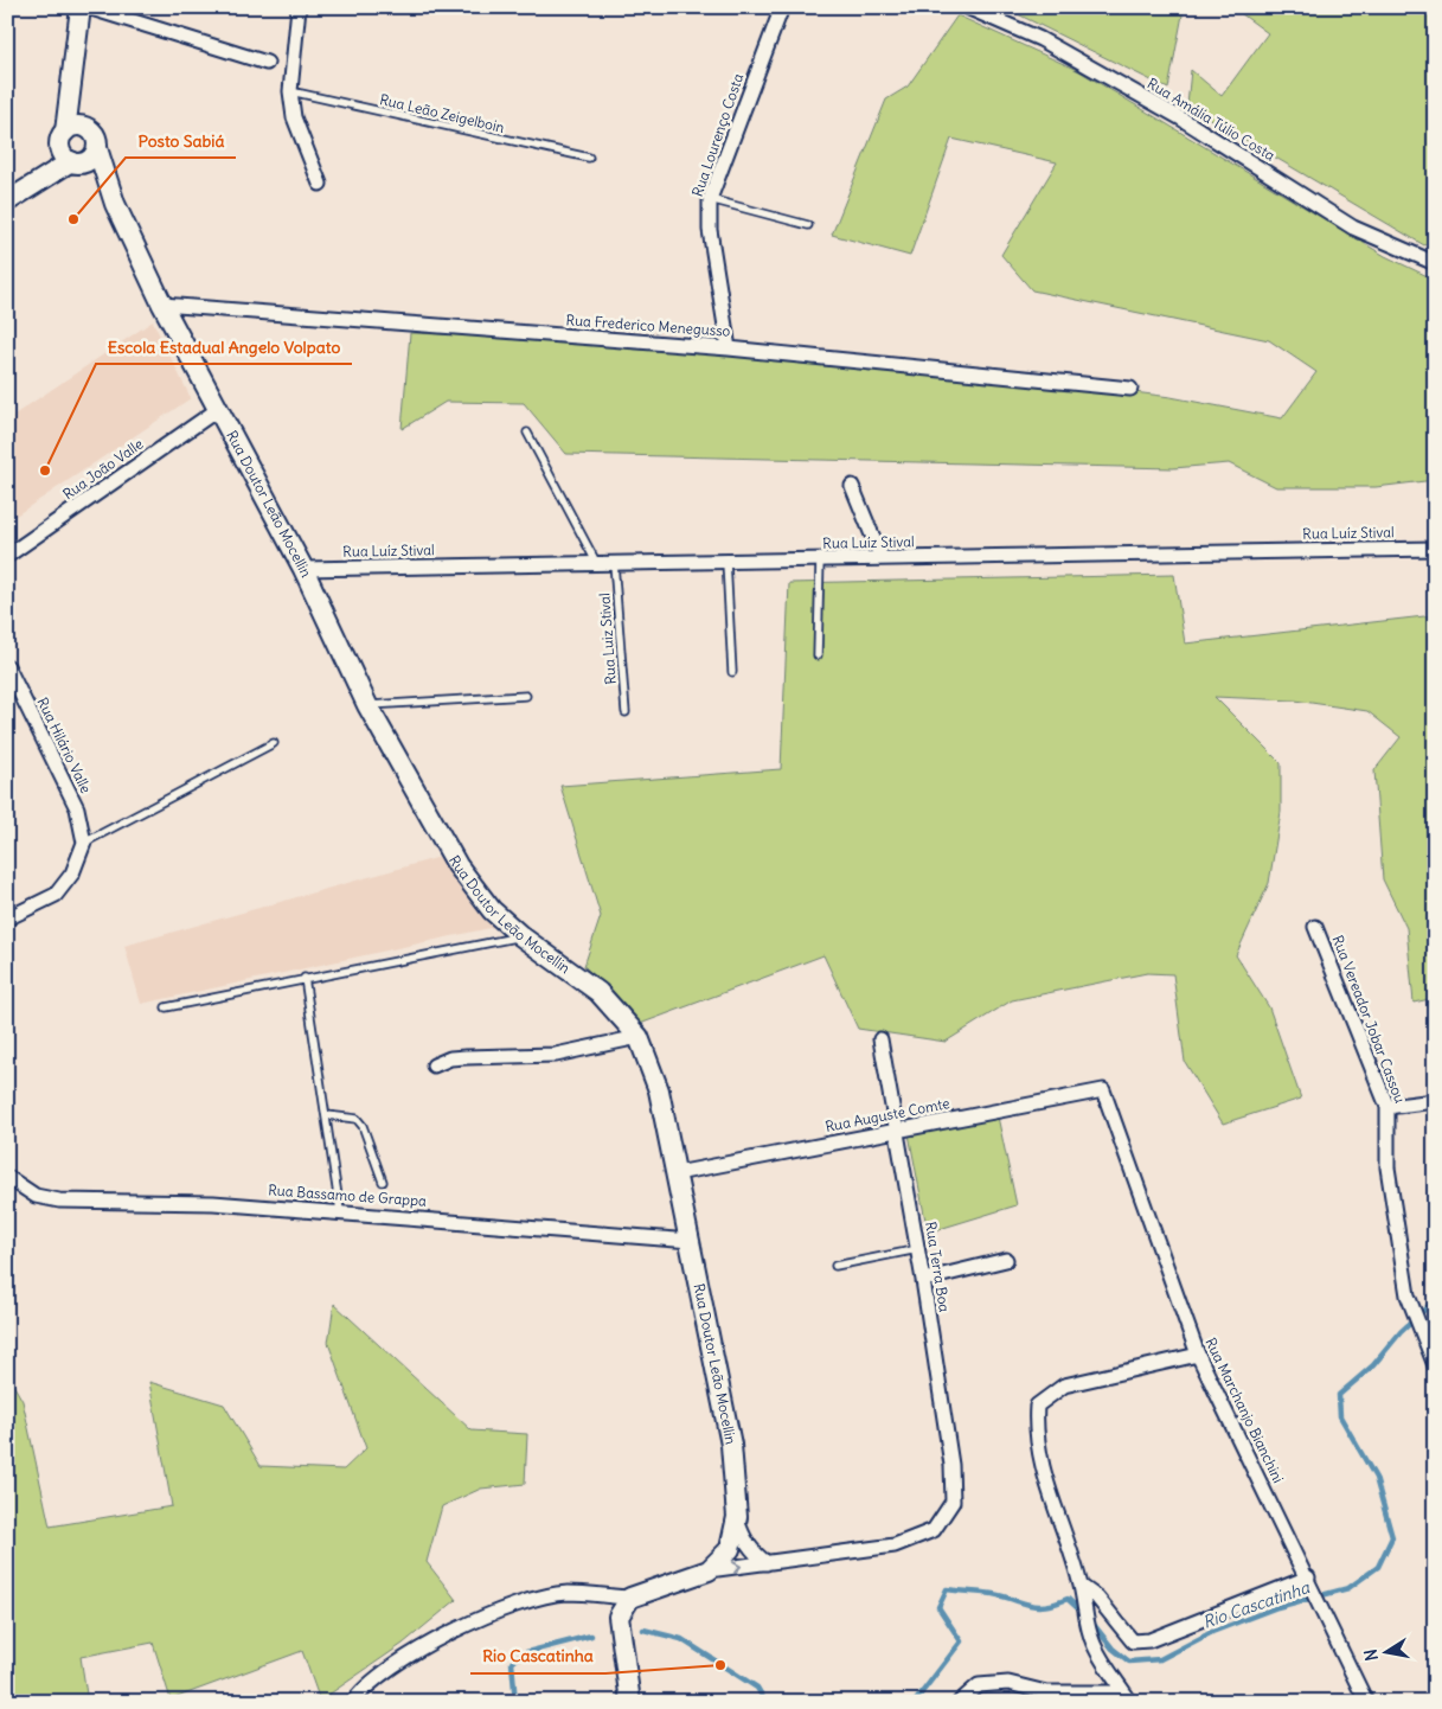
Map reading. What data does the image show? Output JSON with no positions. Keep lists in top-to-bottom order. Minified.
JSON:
{"streets":{"street":["Rua Amália Túlio Costa","Rua Lourenço Costa","Rua Frederico Menegusso","Rua João Valle","Rua Doutor Leão Mocellin","Rua Luíz Stival","Rua Hilário Valle","Rua Vereador Jobar Cassou","Rua Auguste Comte","Rua Bassamo de Grappa","Rua Terra Boa","Rua Marchanjo Bianchini"],"lane":["Rua Leão Zeigelboin","Rua Luiz Stival"]},"crossings":[["Rua Lourenço Costa","Rua Frederico Menegusso"],["Rua Frederico Menegusso","Rua Doutor Leão Mocellin"],["Rua João Valle","Rua Doutor Leão Mocellin"],["Rua Doutor Leão Mocellin","Rua Luíz Stival"],["Rua Doutor Leão Mocellin","Rua Auguste Comte"],["Rua Doutor Leão Mocellin","Rua Bassamo de Grappa"],["Rua Luíz Stival","Rua Luiz Stival"],["Rua Auguste Comte","Rua Terra Boa"],["Rua Auguste Comte","Rua Marchanjo Bianchini"]],"water":["Rio Cascatinha"],"places":["Posto Sabiá","Escola Estadual Angelo Volpato","Rio Cascatinha"],"north":"left"}
